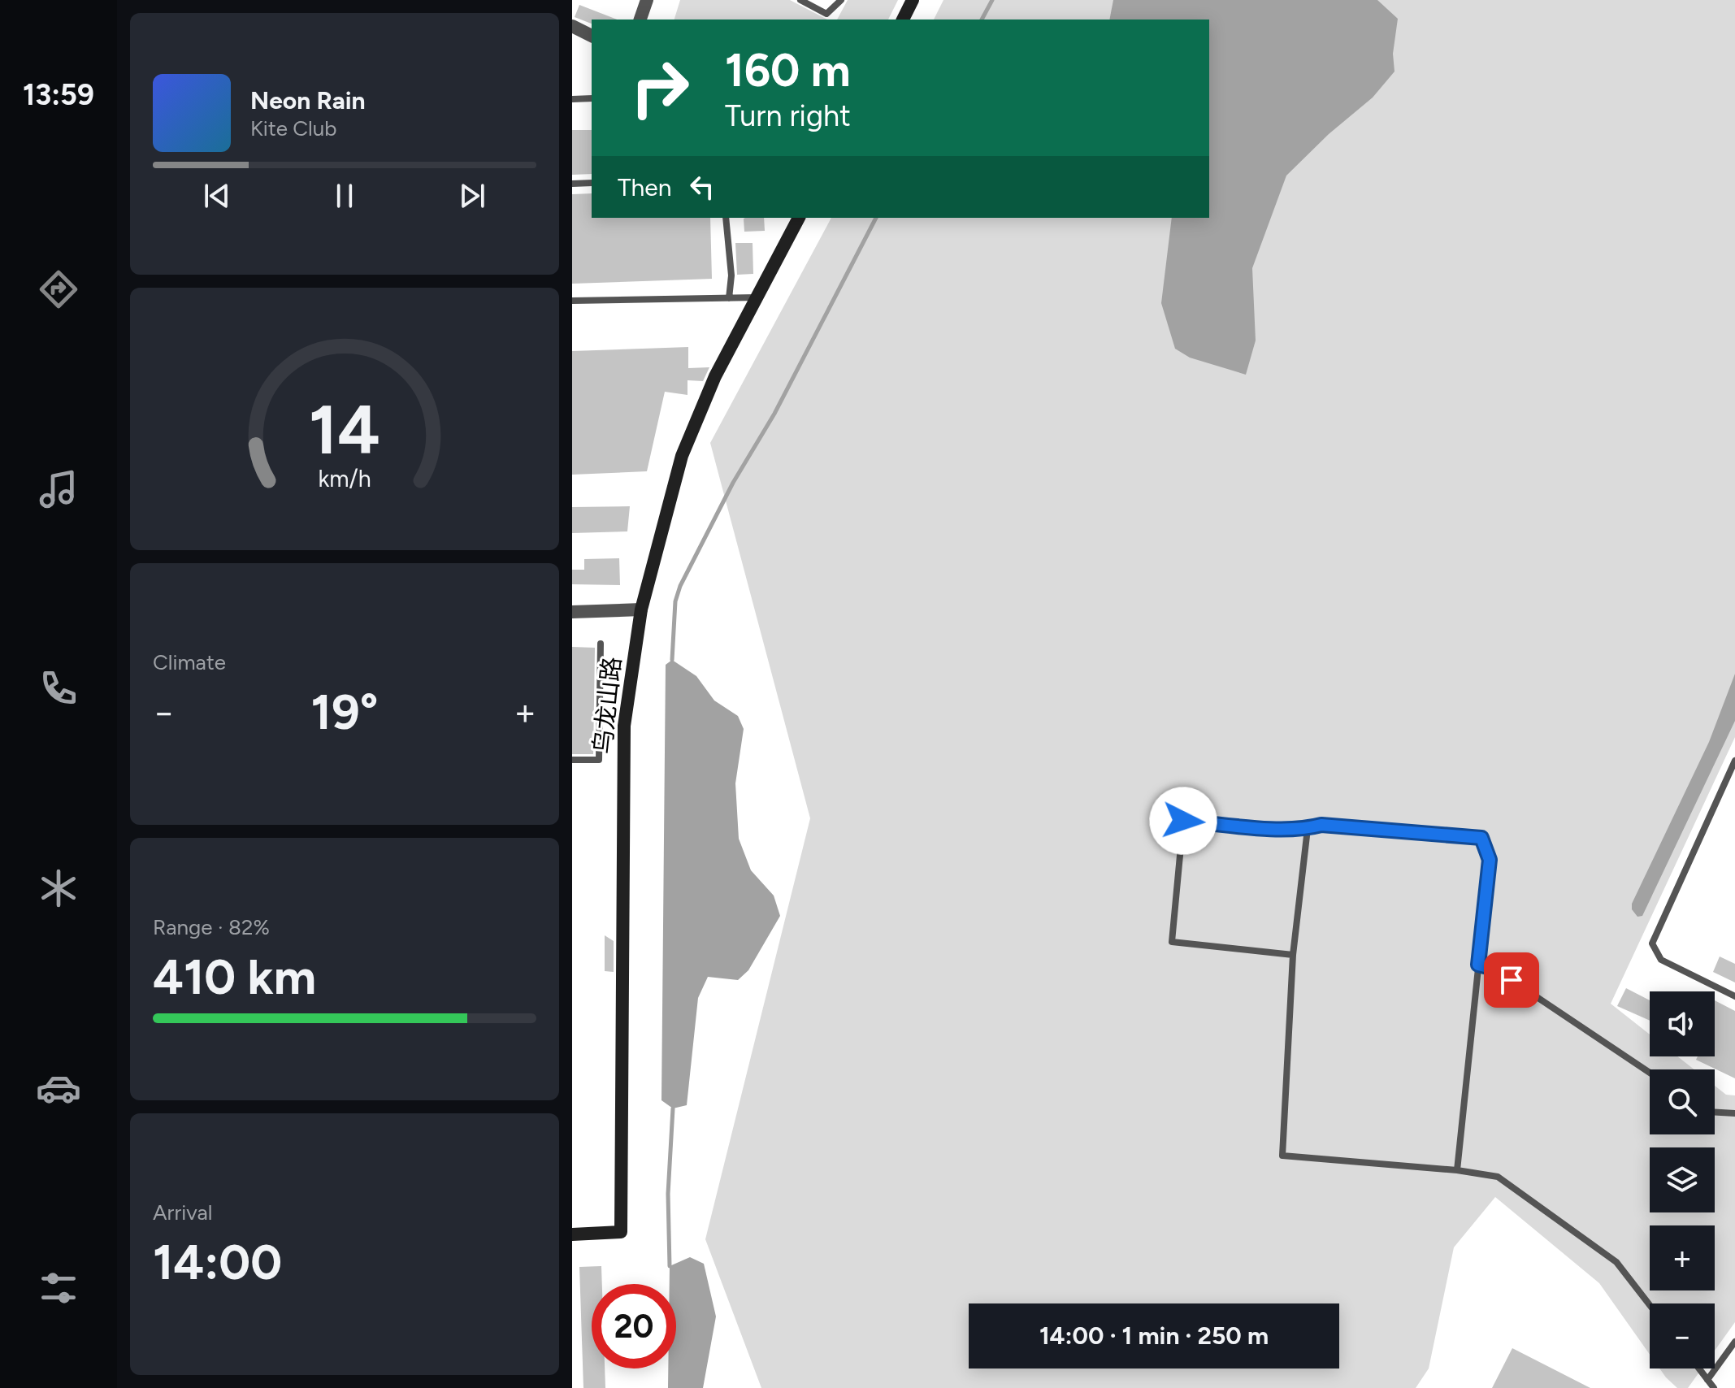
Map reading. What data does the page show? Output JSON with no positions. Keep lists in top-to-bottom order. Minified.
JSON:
{"streets":{"street":["乌龙山路"]},"page":{"tabs":"13:59","turn":["160 m","Turn right"],"song":["Neon Rain","Kite Club"],"then":"Then","tile":["Climate",["Range · 82%","410 km"],["Arrival","14:00"]],"heat":["−","19°","+"],"map_buttons":["+","−"],"limit":"20","trip":"14:00 · 1 min · 250 m","gauge":["14","km/h"]}}
